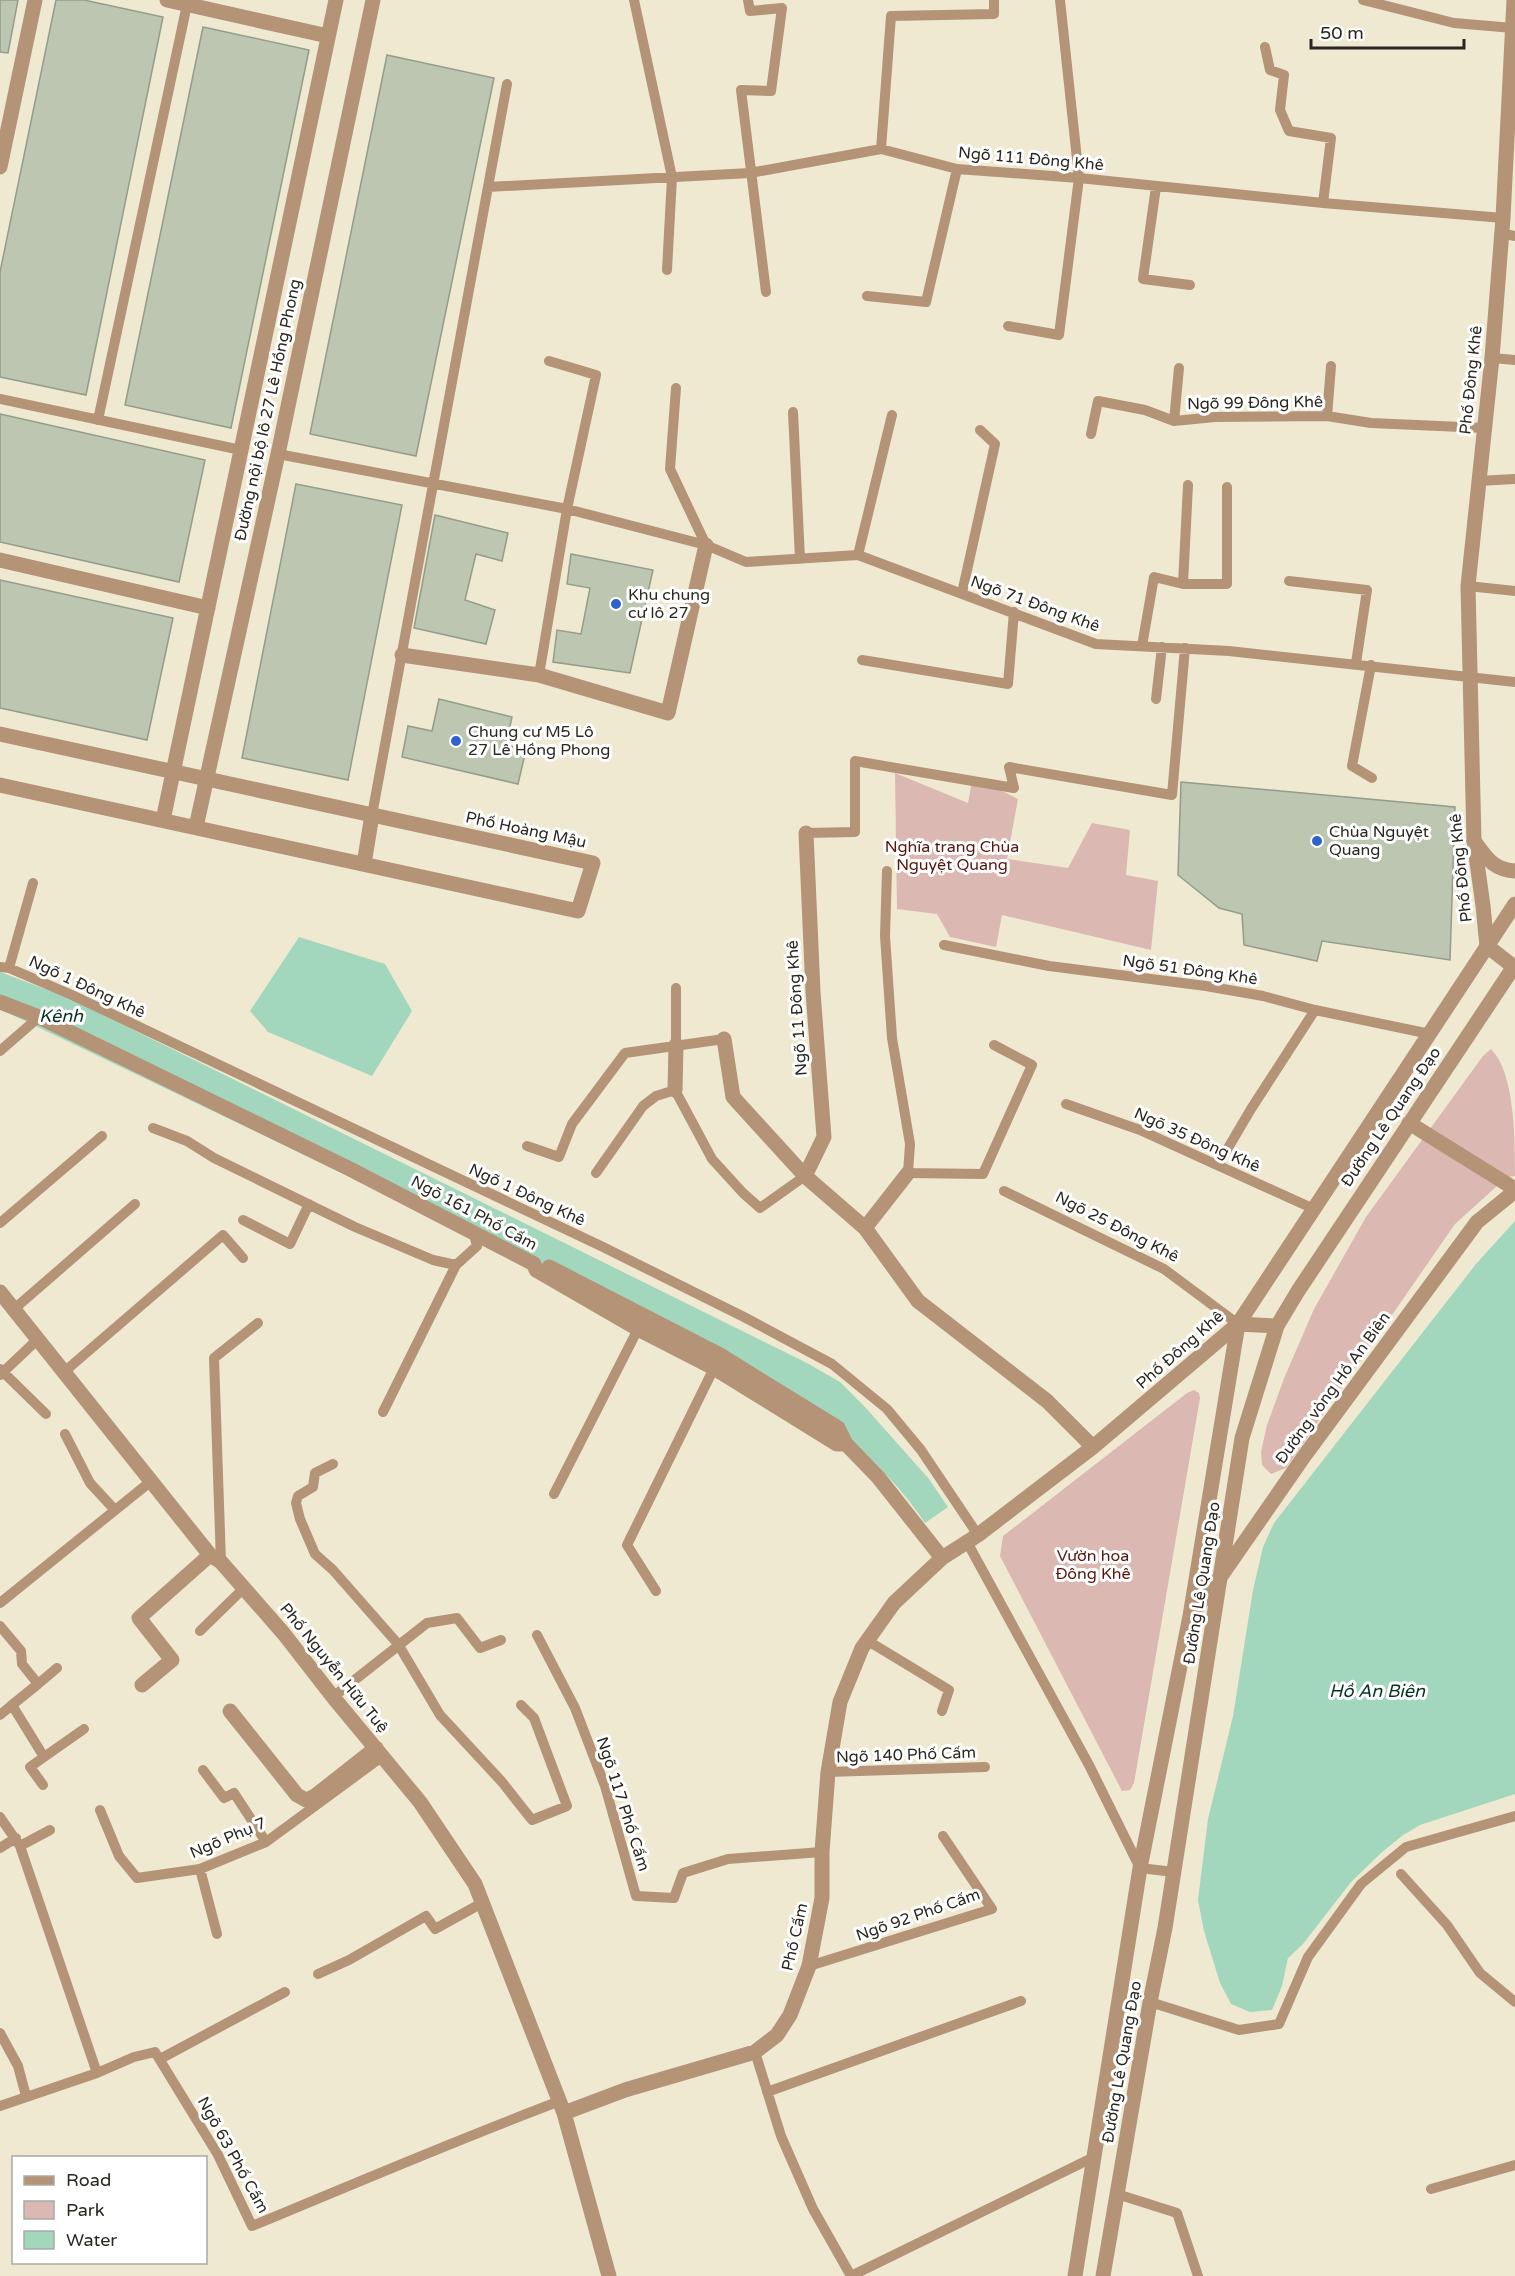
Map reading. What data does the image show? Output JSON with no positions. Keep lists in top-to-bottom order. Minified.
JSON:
{"streets":{"street":["Phố Đông Khê","Đường nội bộ lô 27 Lê Hồng Phong","Phố Hoàng Mậu","Ngõ 11 Đông Khê","Đường Lê Quang Đạo","Ngõ 161 Phố Cấm","Đường vòng Hồ An Biên","Phố Nguyễn Hữu Tuệ","Phố Cấm"],"lane":["Ngõ 111 Đông Khê","Ngõ 99 Đông Khê","Ngõ 71 Đông Khê","Ngõ 51 Đông Khê","Ngõ 1 Đông Khê","Ngõ 35 Đông Khê","Ngõ 25 Đông Khê","Ngõ 140 Phố Cấm","Ngõ 117 Phố Cấm","Ngõ Phụ 7","Ngõ 92 Phố Cấm","Ngõ 63 Phố Cấm"]},"crossings":[["Ngõ 111 Đông Khê","Phố Đông Khê"],["Phố Đông Khê","Ngõ 99 Đông Khê"],["Phố Đông Khê","Ngõ 71 Đông Khê"],["Phố Đông Khê","Ngõ 51 Đông Khê"],["Phố Đông Khê","Ngõ 1 Đông Khê"],["Phố Đông Khê","Đường Lê Quang Đạo"],["Phố Đông Khê","Ngõ 35 Đông Khê"],["Phố Đông Khê","Ngõ 25 Đông Khê"],["Phố Đông Khê","Phố Cấm"],["Đường nội bộ lô 27 Lê Hồng Phong","Ngõ 71 Đông Khê"],["Đường nội bộ lô 27 Lê Hồng Phong","Phố Hoàng Mậu"],["Ngõ 1 Đông Khê","Đường Lê Quang Đạo"],["Ngõ 1 Đông Khê","Phố Cấm"],["Đường Lê Quang Đạo","Ngõ 25 Đông Khê"],["Đường Lê Quang Đạo","Đường vòng Hồ An Biên"],["Phố Nguyễn Hữu Tuệ","Ngõ Phụ 7"],["Phố Nguyễn Hữu Tuệ","Phố Cấm"],["Phố Nguyễn Hữu Tuệ","Ngõ 63 Phố Cấm"],["Ngõ 140 Phố Cấm","Phố Cấm"],["Ngõ 117 Phố Cấm","Phố Cấm"],["Ngõ 92 Phố Cấm","Phố Cấm"],["Phố Cấm","Ngõ 63 Phố Cấm"]],"water":["Kênh","Hồ An Biên"],"parks":["Nghĩa trang Chùa Nguyệt Quang","Vườn hoa Đông Khê"],"places":["Khu chung cư lô 27","Chung cư M5 Lô 27 Lê Hồng Phong","Chùa Nguyệt Quang"],"legend":["Road","Park","Water"],"scale_bar":"50 m"}
